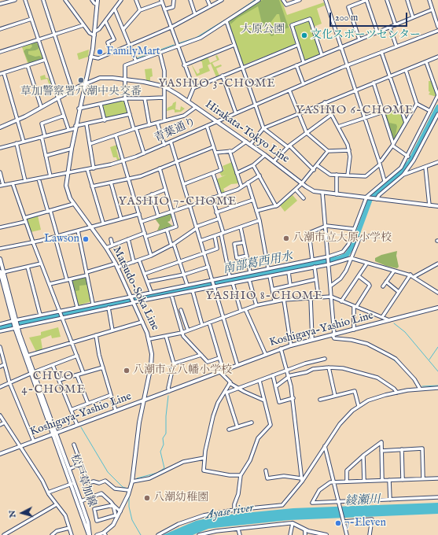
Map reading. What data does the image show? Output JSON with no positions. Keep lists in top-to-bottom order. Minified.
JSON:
{"streets":{"main road":["Hirakata-Tokyo Line","Matsudo-Soka Line","Koshigaya-Yashio Line","松戸草加線"],"street":["青葉通り"]},"crossings":[["青葉通り","Hirakata-Tokyo Line"],["青葉通り","Matsudo-Soka Line"],["Hirakata-Tokyo Line","Matsudo-Soka Line"],["Matsudo-Soka Line","Koshigaya-Yashio Line"],["Koshigaya-Yashio Line","松戸草加線"]],"districts":["YASHIO 3-CHOME","YASHIO 6-CHOME","YASHIO 7-CHOME","YASHIO 8-CHOME","CHUO 4-CHOME"],"water":["南部葛西用水","綾瀬川","Ayase river"],"parks":["大原公園"],"places":["文化スポーツセンター","FamilyMart","草加警察署八潮中央交番","八潮市立大原小学校","Lawson","八潮市立八幡小学校","八潮幼稚園","7-Eleven"],"scale_bar":"200 m","north":"left"}
